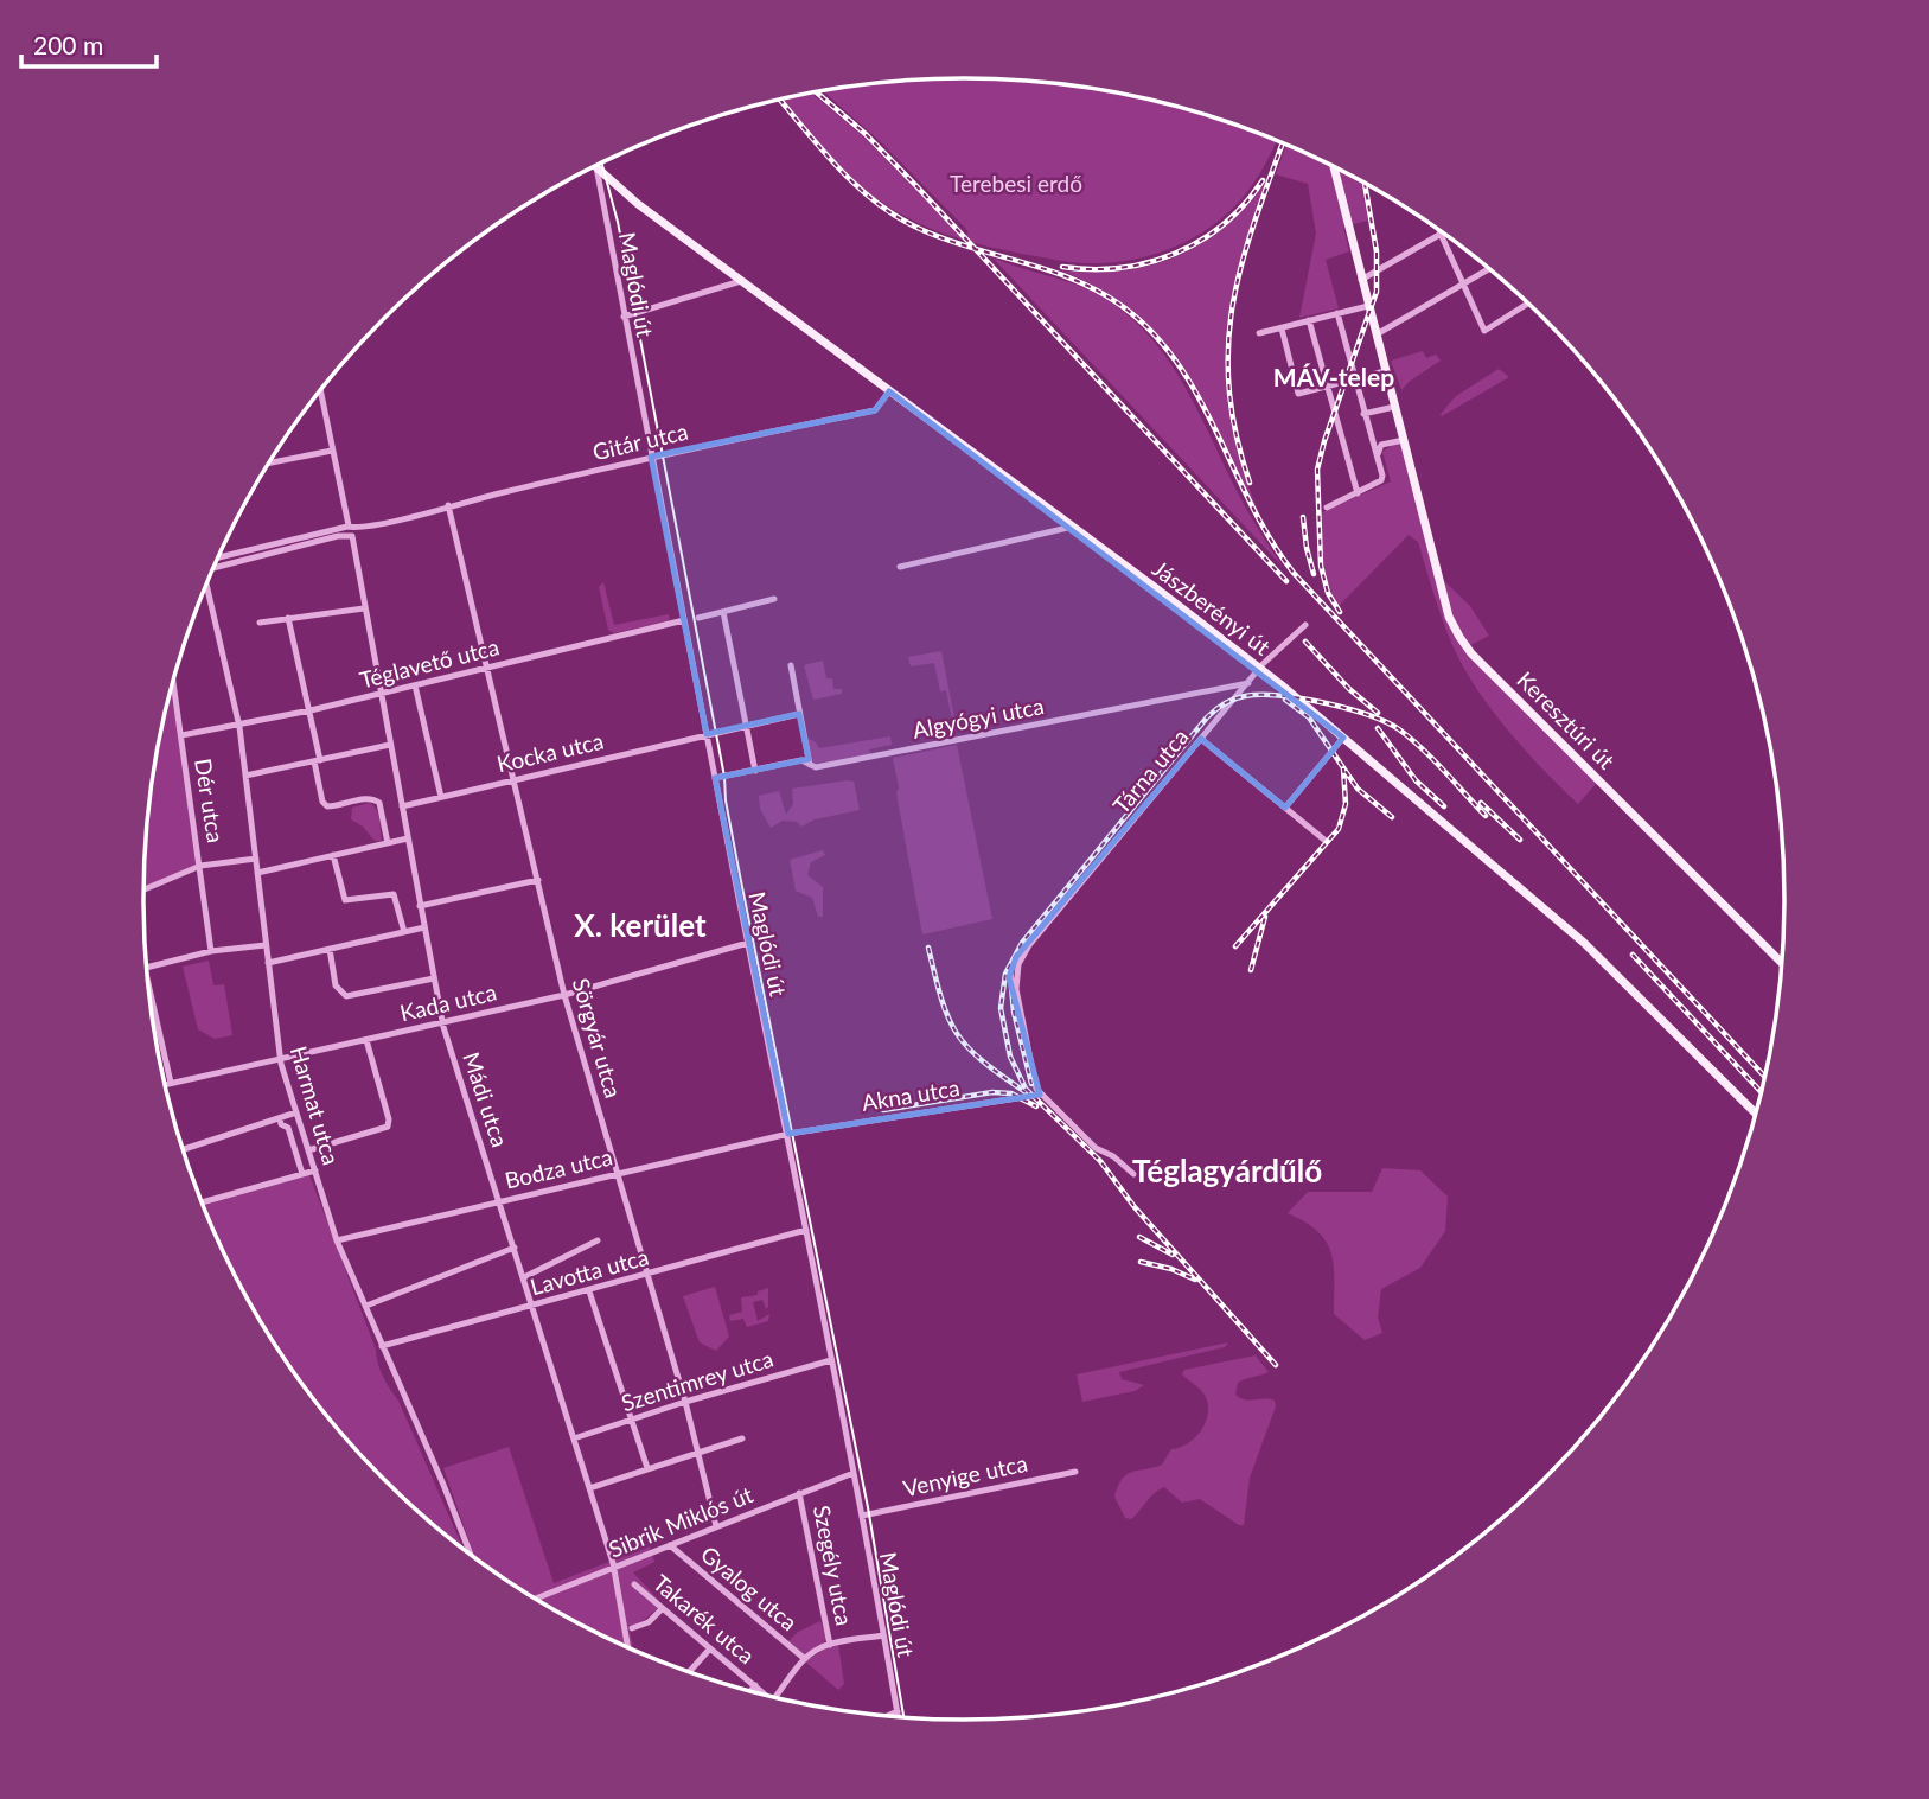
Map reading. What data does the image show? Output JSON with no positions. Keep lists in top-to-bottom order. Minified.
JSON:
{"streets":{"main road":["Jászberényi út","Keresztúri út"],"street":["Maglódi út","Gitár utca","Téglavető utca","Algyógyi utca","Kocka utca","Tárna utca","Dér utca","Kada utca","Sörgyár utca","Akna utca","Mádi utca","Harmat utca","Bodza utca","Lavotta utca","Szentimrey utca","Venyige utca","Sibrik Miklós út","Szegély utca","Gyalog utca","Takarék utca"]},"crossings":[["Maglódi út","Gitár utca"],["Maglódi út","Jászberényi út"],["Maglódi út","Téglavető utca"],["Maglódi út","Algyógyi utca"],["Maglódi út","Kocka utca"],["Maglódi út","Kada utca"],["Maglódi út","Akna utca"],["Maglódi út","Bodza utca"],["Maglódi út","Lavotta utca"],["Maglódi út","Szentimrey utca"],["Maglódi út","Venyige utca"],["Maglódi út","Sibrik Miklós út"],["Gitár utca","Jászberényi út"],["Gitár utca","Sörgyár utca"],["Gitár utca","Mádi utca"],["Jászberényi út","Tárna utca"],["Téglavető utca","Dér utca"],["Téglavető utca","Sörgyár utca"],["Téglavető utca","Mádi utca"],["Téglavető utca","Harmat utca"],["Algyógyi utca","Tárna utca"],["Kocka utca","Sörgyár utca"],["Kocka utca","Mádi utca"],["Tárna utca","Akna utca"],["Kada utca","Sörgyár utca"],["Kada utca","Mádi utca"],["Kada utca","Harmat utca"],["Sörgyár utca","Bodza utca"],["Sörgyár utca","Lavotta utca"],["Sörgyár utca","Szentimrey utca"],["Sörgyár utca","Sibrik Miklós út"],["Akna utca","Bodza utca"],["Mádi utca","Bodza utca"],["Mádi utca","Lavotta utca"],["Mádi utca","Szentimrey utca"],["Mádi utca","Sibrik Miklós út"],["Harmat utca","Bodza utca"],["Harmat utca","Lavotta utca"],["Sibrik Miklós út","Szegély utca"],["Sibrik Miklós út","Gyalog utca"]],"districts":["MÁV-telep","X. kerület","Téglagyárdűlő"],"parks":["Terebesi erdő"],"scale_bar":"200 m"}
